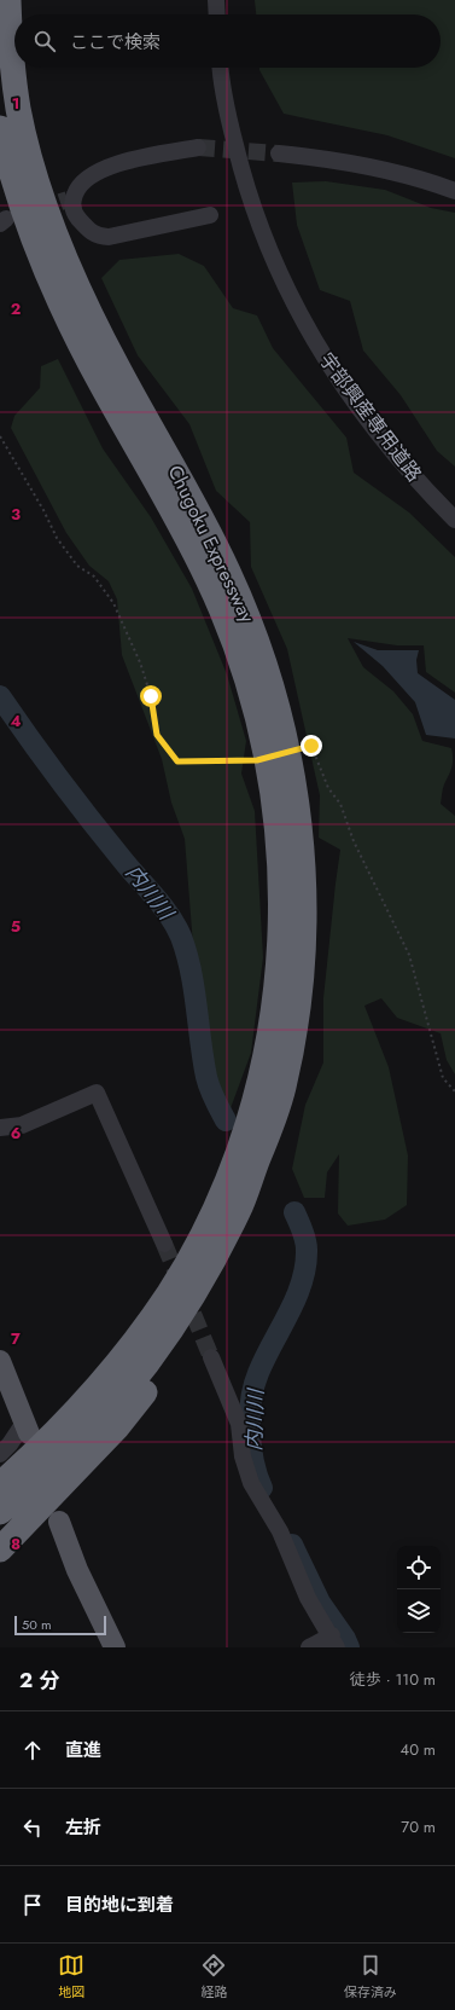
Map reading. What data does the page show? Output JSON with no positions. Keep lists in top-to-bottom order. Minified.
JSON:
{"streets":{"highway":["Chugoku Expressway"],"street":["宇部興産専用道路"]},"water":["内川川"],"scale_bar":"50 m","page":{"search":"ここで検索","scale":"50 m","heading":["2 分","徒歩 · 110 m"],"list":[["直進","40 m"],["左折","70 m"],"目的地に到着"],"nav":["地図","経路","保存済み"]},"grid":{"rows":["1","2","3","4","5","6","7","8"]}}
